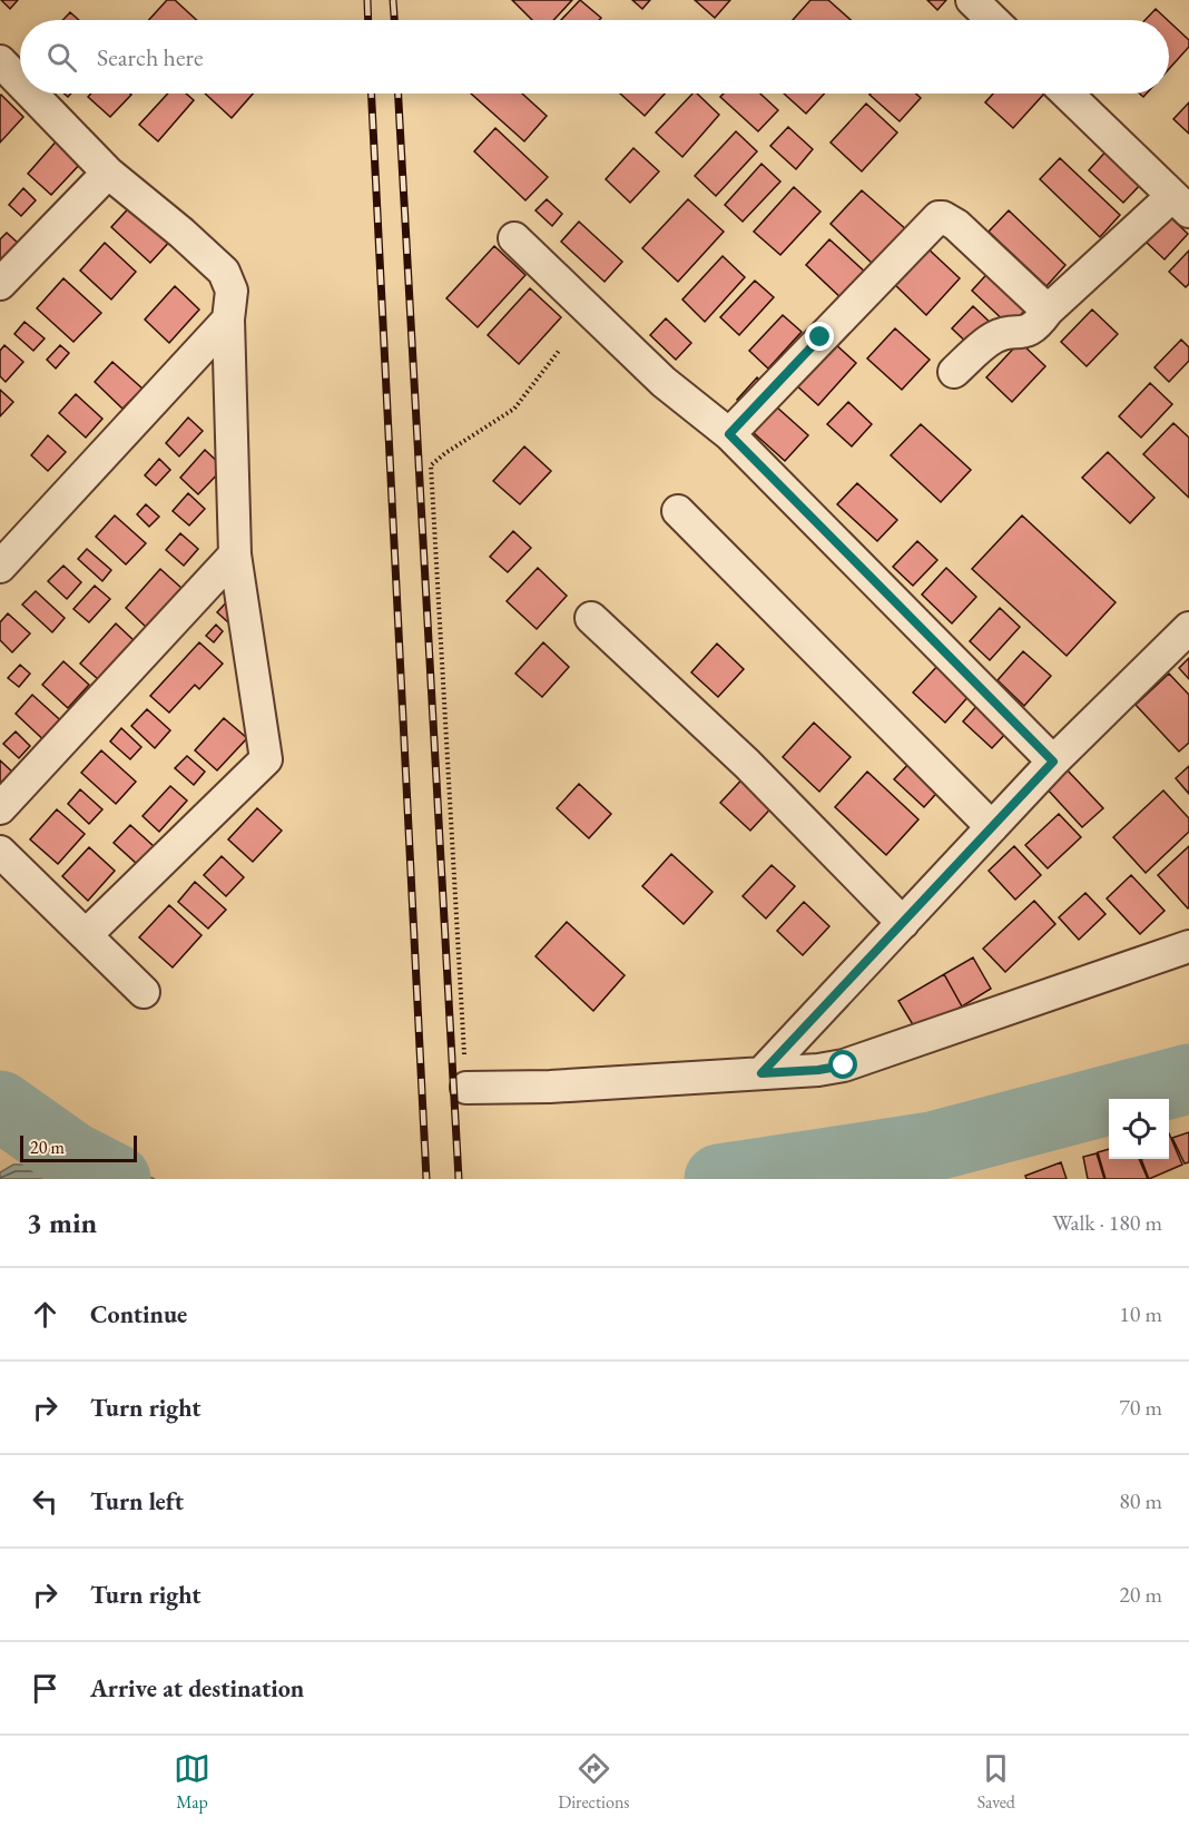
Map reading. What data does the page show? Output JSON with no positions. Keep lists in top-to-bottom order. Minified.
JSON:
{"scale_bar":"20 m","page":{"search":"Search here","scale":"20 m","heading":["3 min","Walk · 180 m"],"list":[["Continue","10 m"],["Turn right","70 m"],["Turn left","80 m"],["Turn right","20 m"],"Arrive at destination"],"nav":["Map","Directions","Saved"]}}
